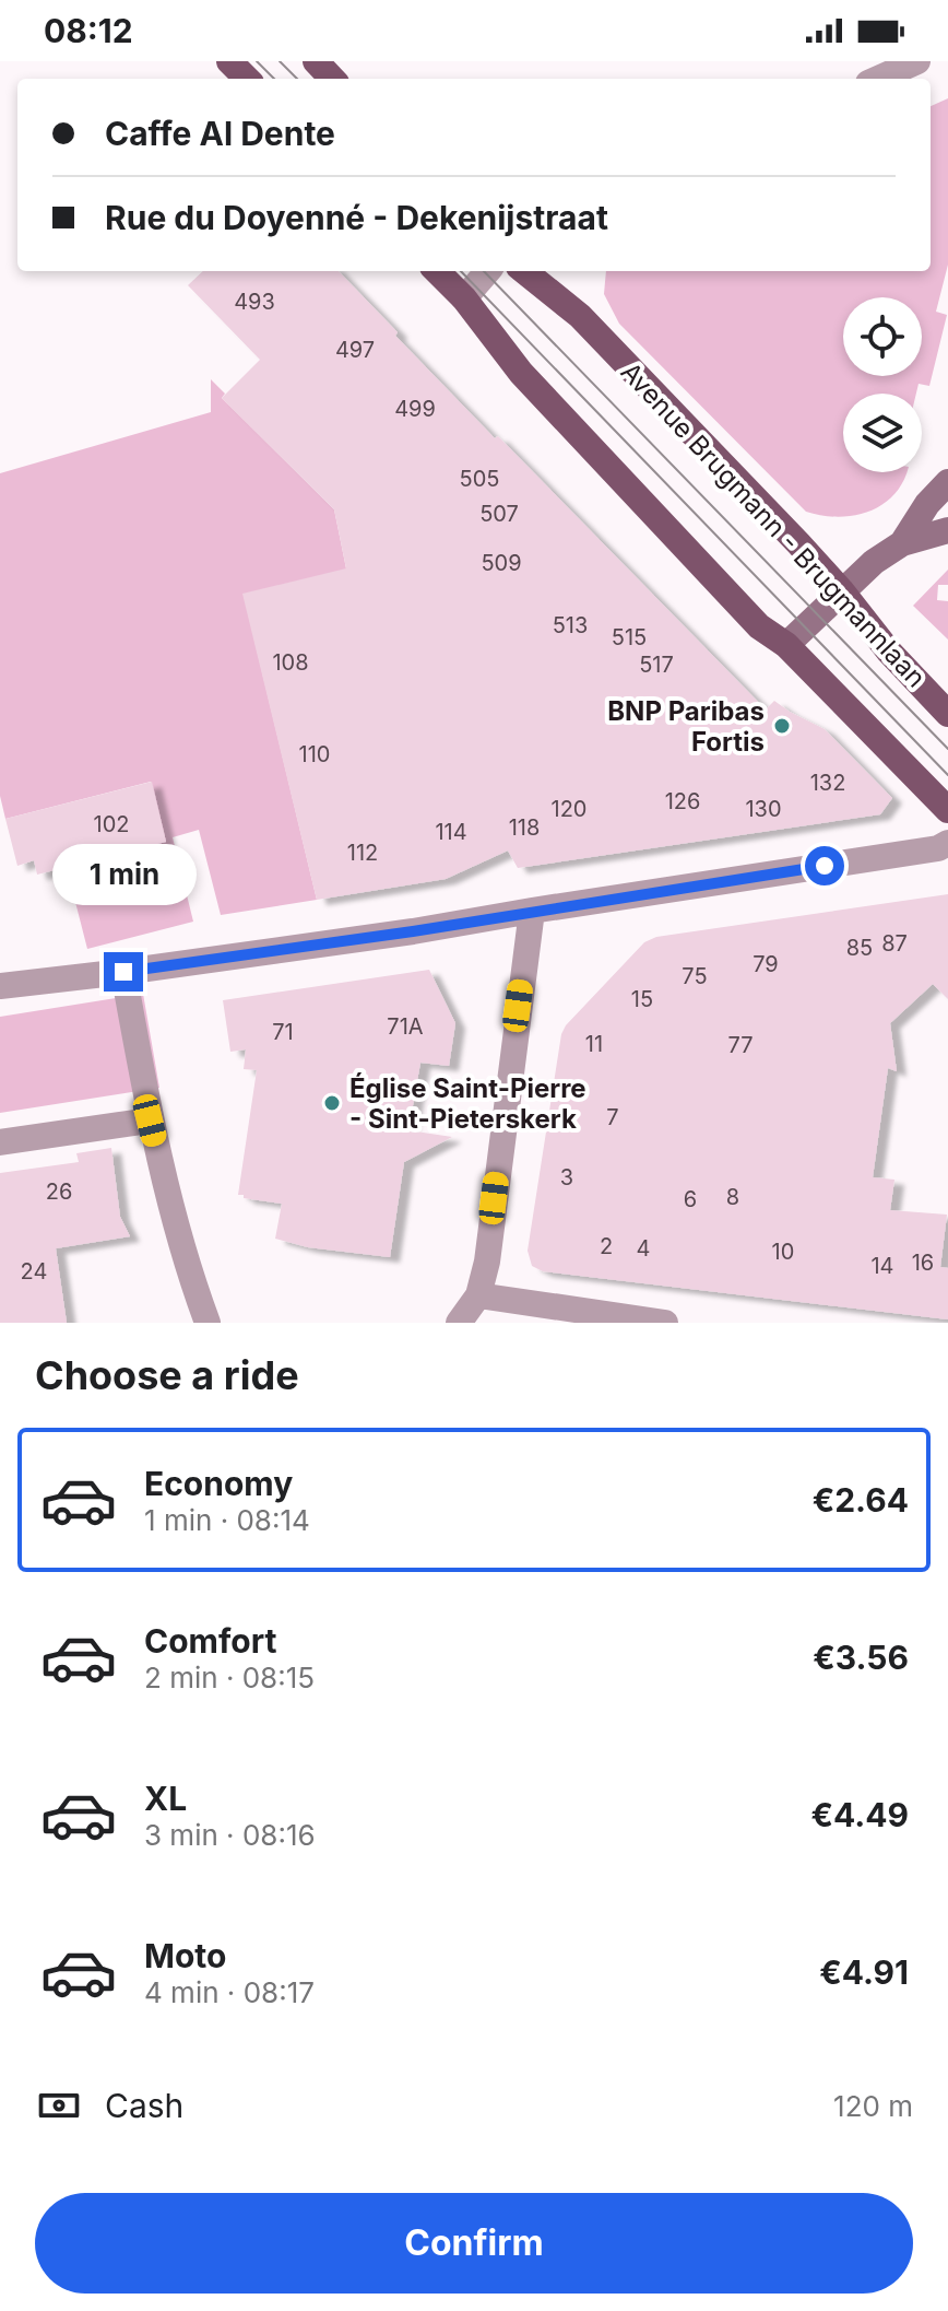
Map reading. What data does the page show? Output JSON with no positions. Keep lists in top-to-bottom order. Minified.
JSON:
{"streets":{"main road":["Avenue Brugmann - Brugmannlaan"]},"places":["BNP Paribas Fortis","Église Saint-Pierre - Sint-Pieterskerk"],"house_numbers":["493","497","499","505","507","509","513","515","108","517","110","132","126","120","130","102","118","114","112","87","85","79","75","15","71A","71","11","77","7","3","26","8","6","2","4","10","16","14","24"],"page":{"status":"08:12","banner":["Caffe Al Dente","Rue du Doyenné - Dekenijstraat"],"bubble":"1 min","heading":"Choose a ride","list":[{"name":"Economy","note":"1 min · 08:14","value":"€2.64"},{"name":"Comfort","note":"2 min · 08:15","value":"€3.56"},{"name":"XL","note":"3 min · 08:16","value":"€4.49"},{"name":"Moto","note":"4 min · 08:17","value":"€4.91"}],"pay":["Cash","120 m"],"buttons":"Confirm"}}
